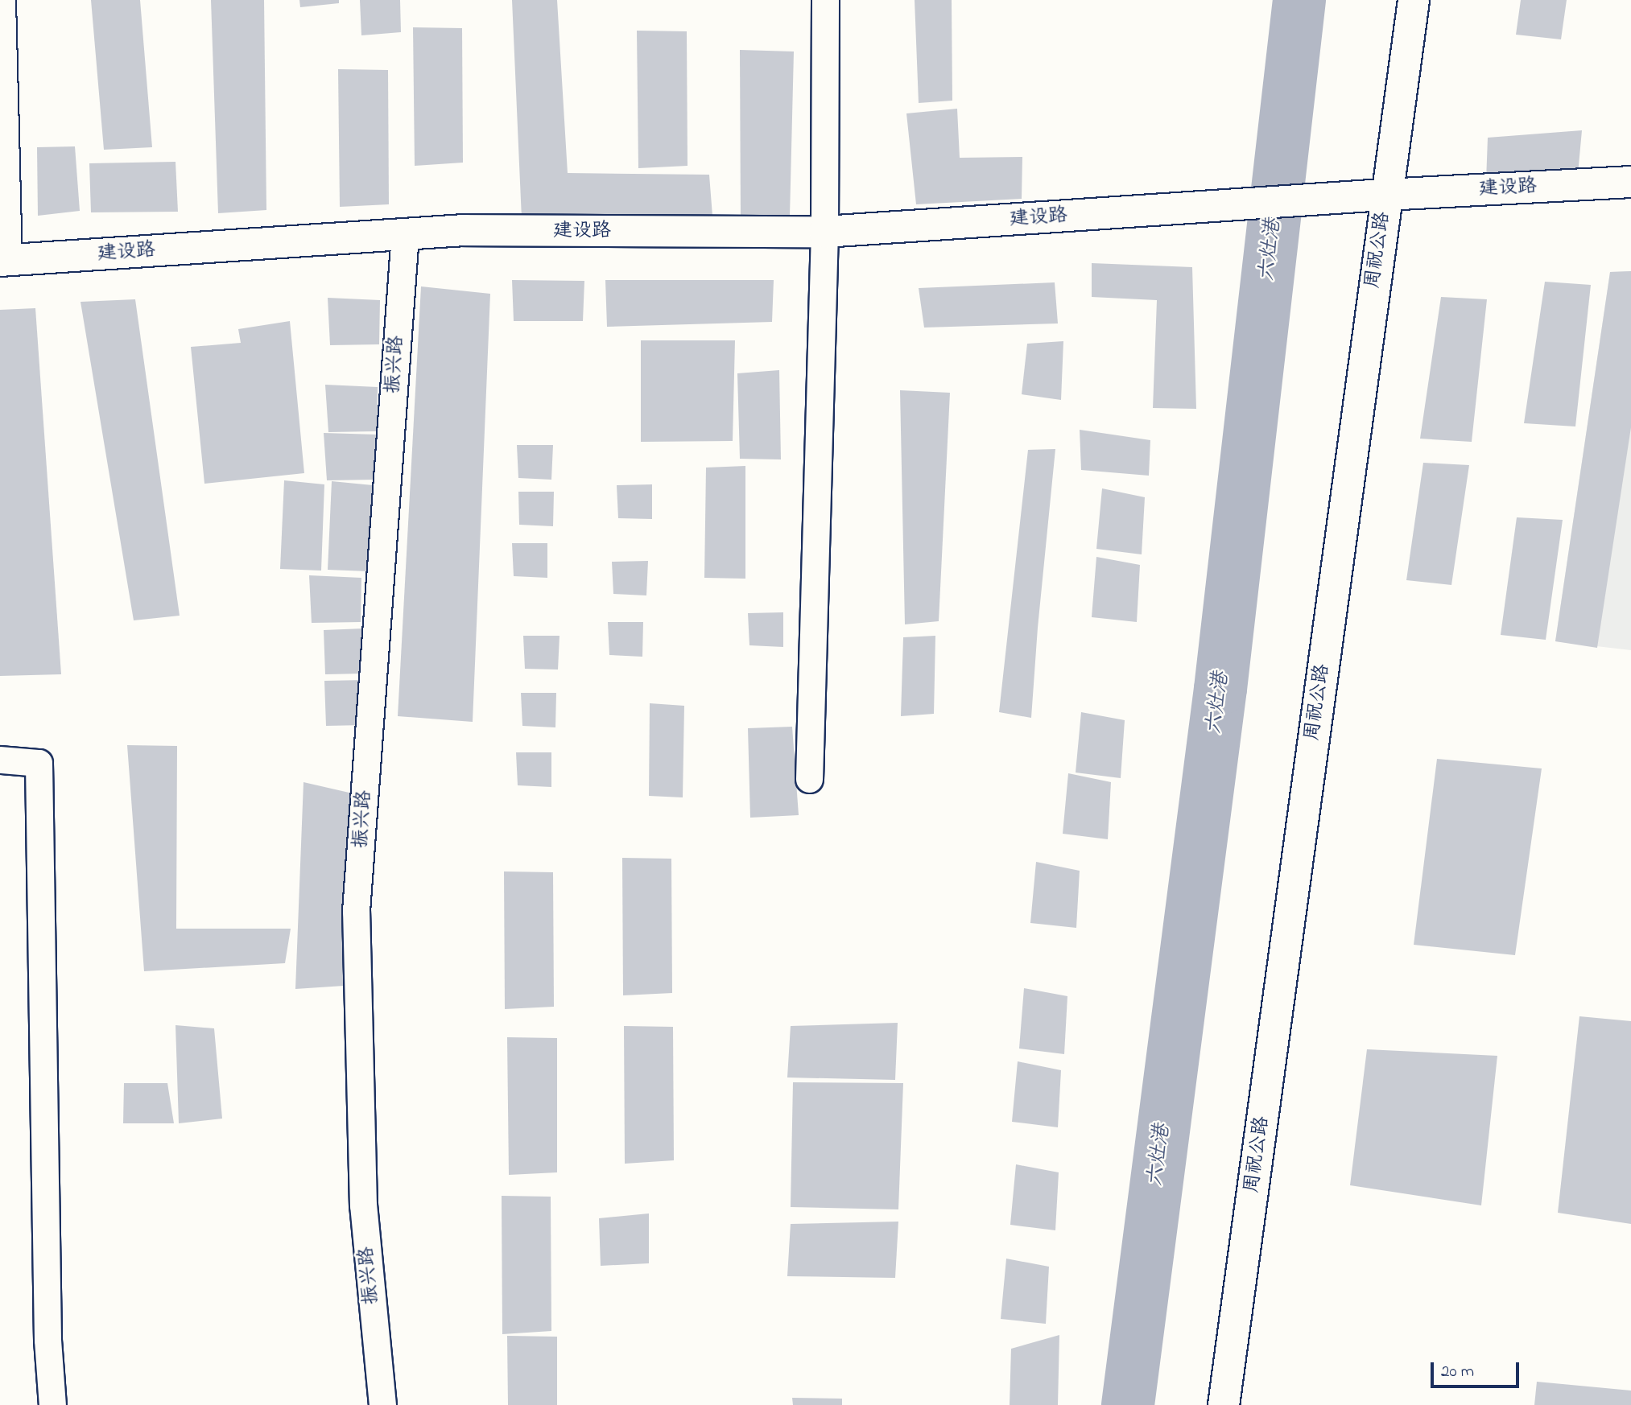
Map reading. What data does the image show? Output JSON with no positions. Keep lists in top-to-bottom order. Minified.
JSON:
{"streets":{"street":["建设路","周祝公路","振兴路"]},"crossings":[["建设路","周祝公路"],["建设路","振兴路"]],"water":["六灶港"],"scale_bar":"20 m"}
